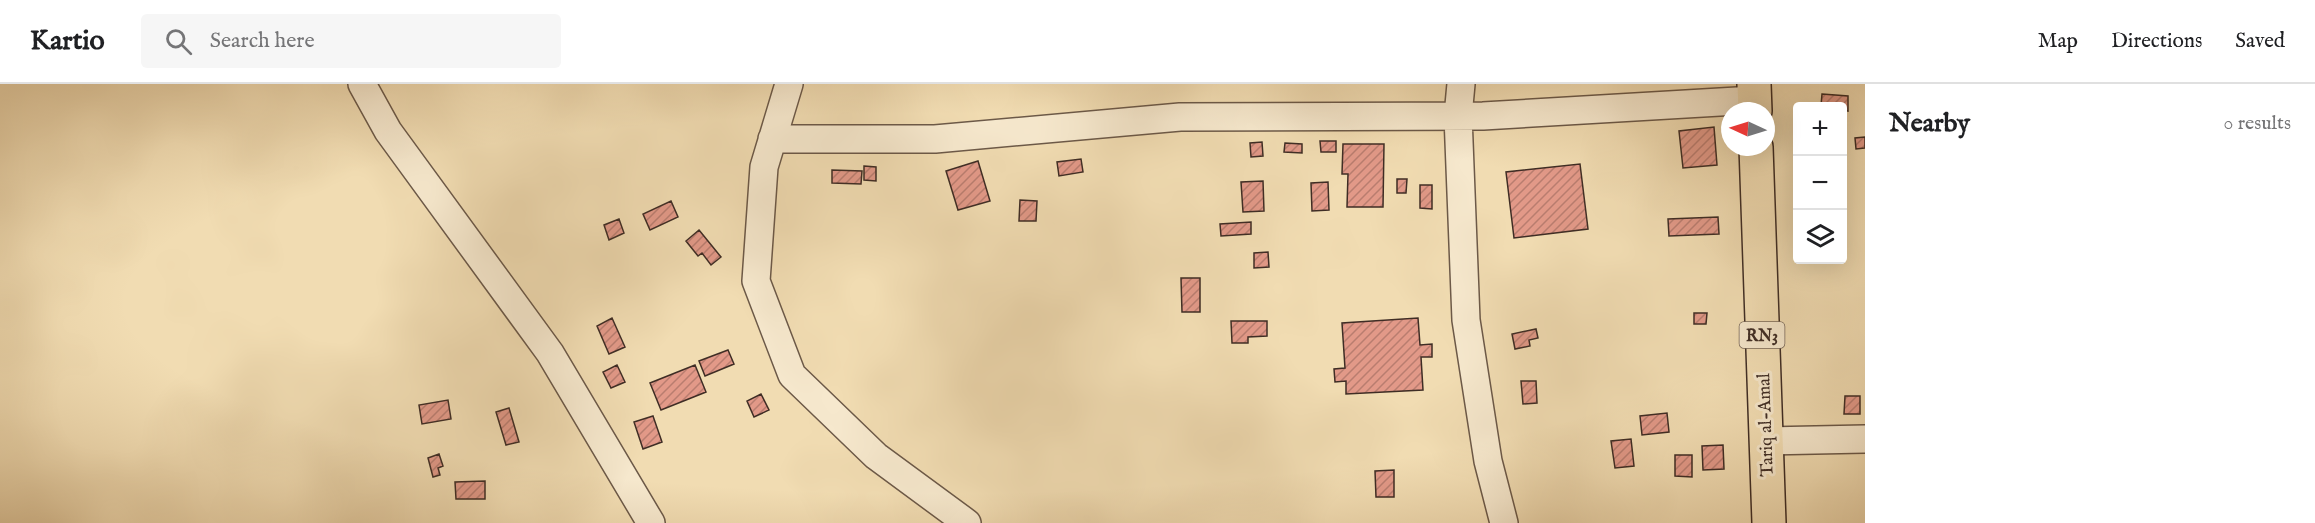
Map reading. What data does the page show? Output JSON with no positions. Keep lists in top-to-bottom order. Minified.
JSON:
{"streets":{"highway":["RN3","Tariq al-Amal"]},"north":"left","page":{"header":"Kartio","search":"Search here","nav":["Map","Directions","Saved"],"heading":["Nearby","0 results"],"map_buttons":["+","−"]}}
